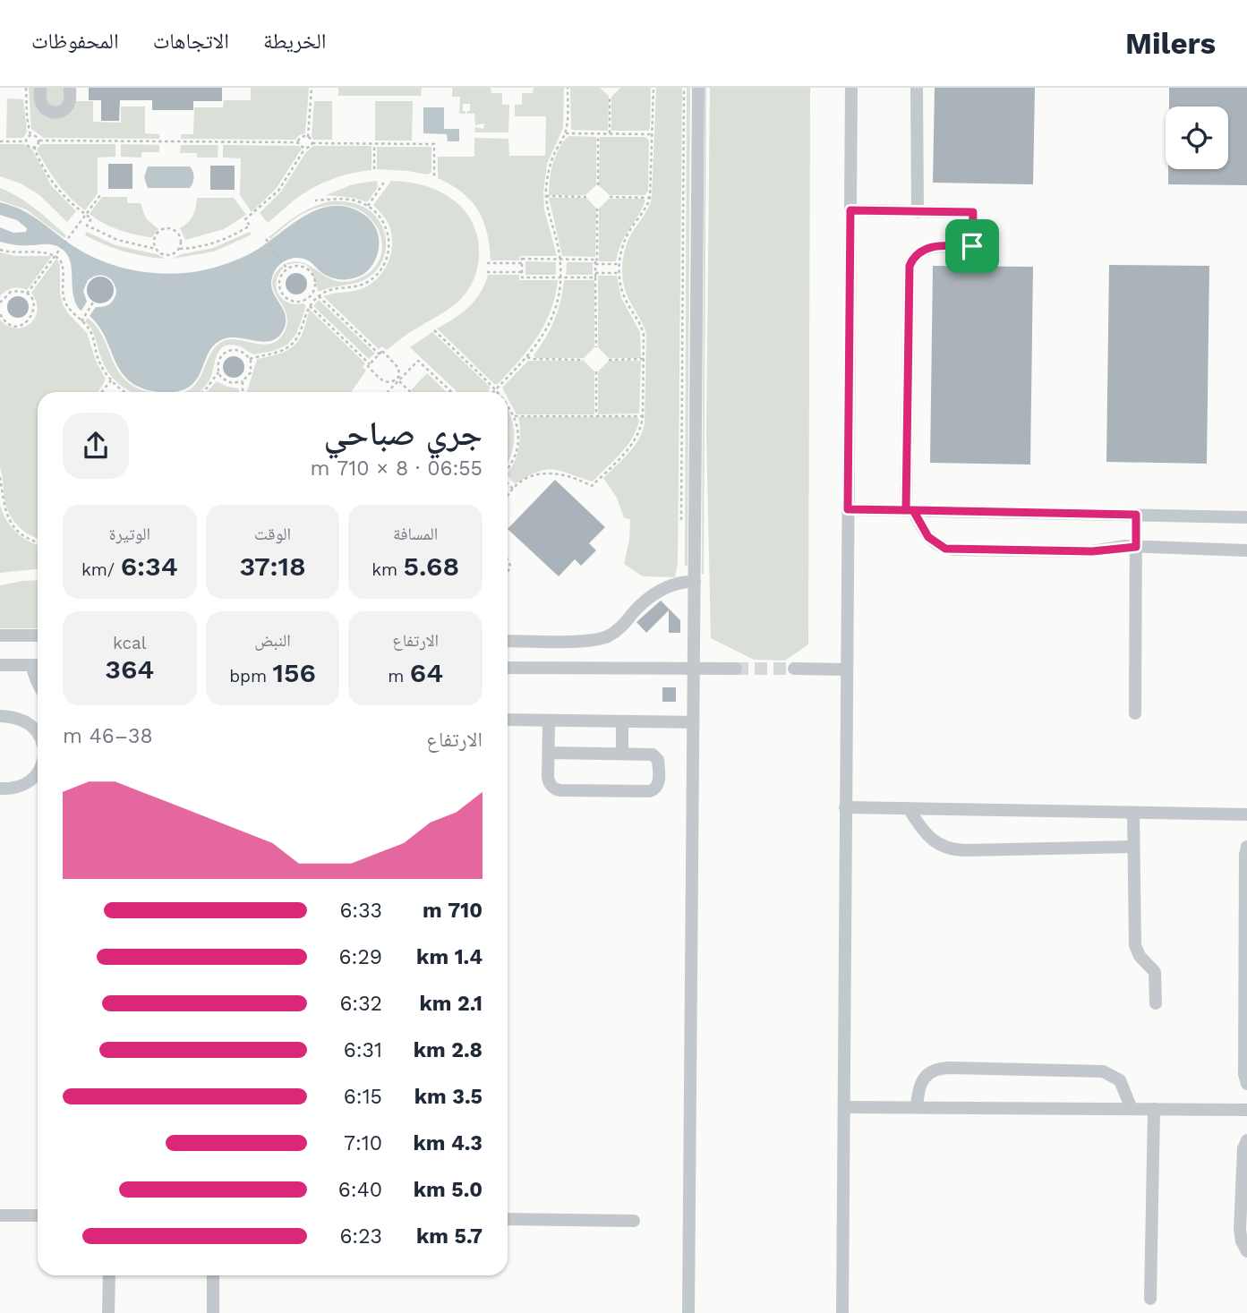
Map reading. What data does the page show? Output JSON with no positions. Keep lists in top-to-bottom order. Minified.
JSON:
{"page":{"header":"Milers","nav":["الخريطة","الاتجاهات","المحفوظات"],"heading":["جري صباحي","06:55 · 8 × 710 m"],"stats":[["المسافة","5.68 km"],["الوقت","37:18"],["الوتيرة","6:34 /km"],["الارتفاع","64 m"],["النبض","156 bpm"],["kcal","364"]],"chart":["الارتفاع","38–46 m"],"list":[{"name":"710 m","note":"6:33"},{"name":"1.4 km","note":"6:29"},{"name":"2.1 km","note":"6:32"},{"name":"2.8 km","note":"6:31"},{"name":"3.5 km","note":"6:15"},{"name":"4.3 km","note":"7:10"},{"name":"5.0 km","note":"6:40"},{"name":"5.7 km","note":"6:23"}]}}
